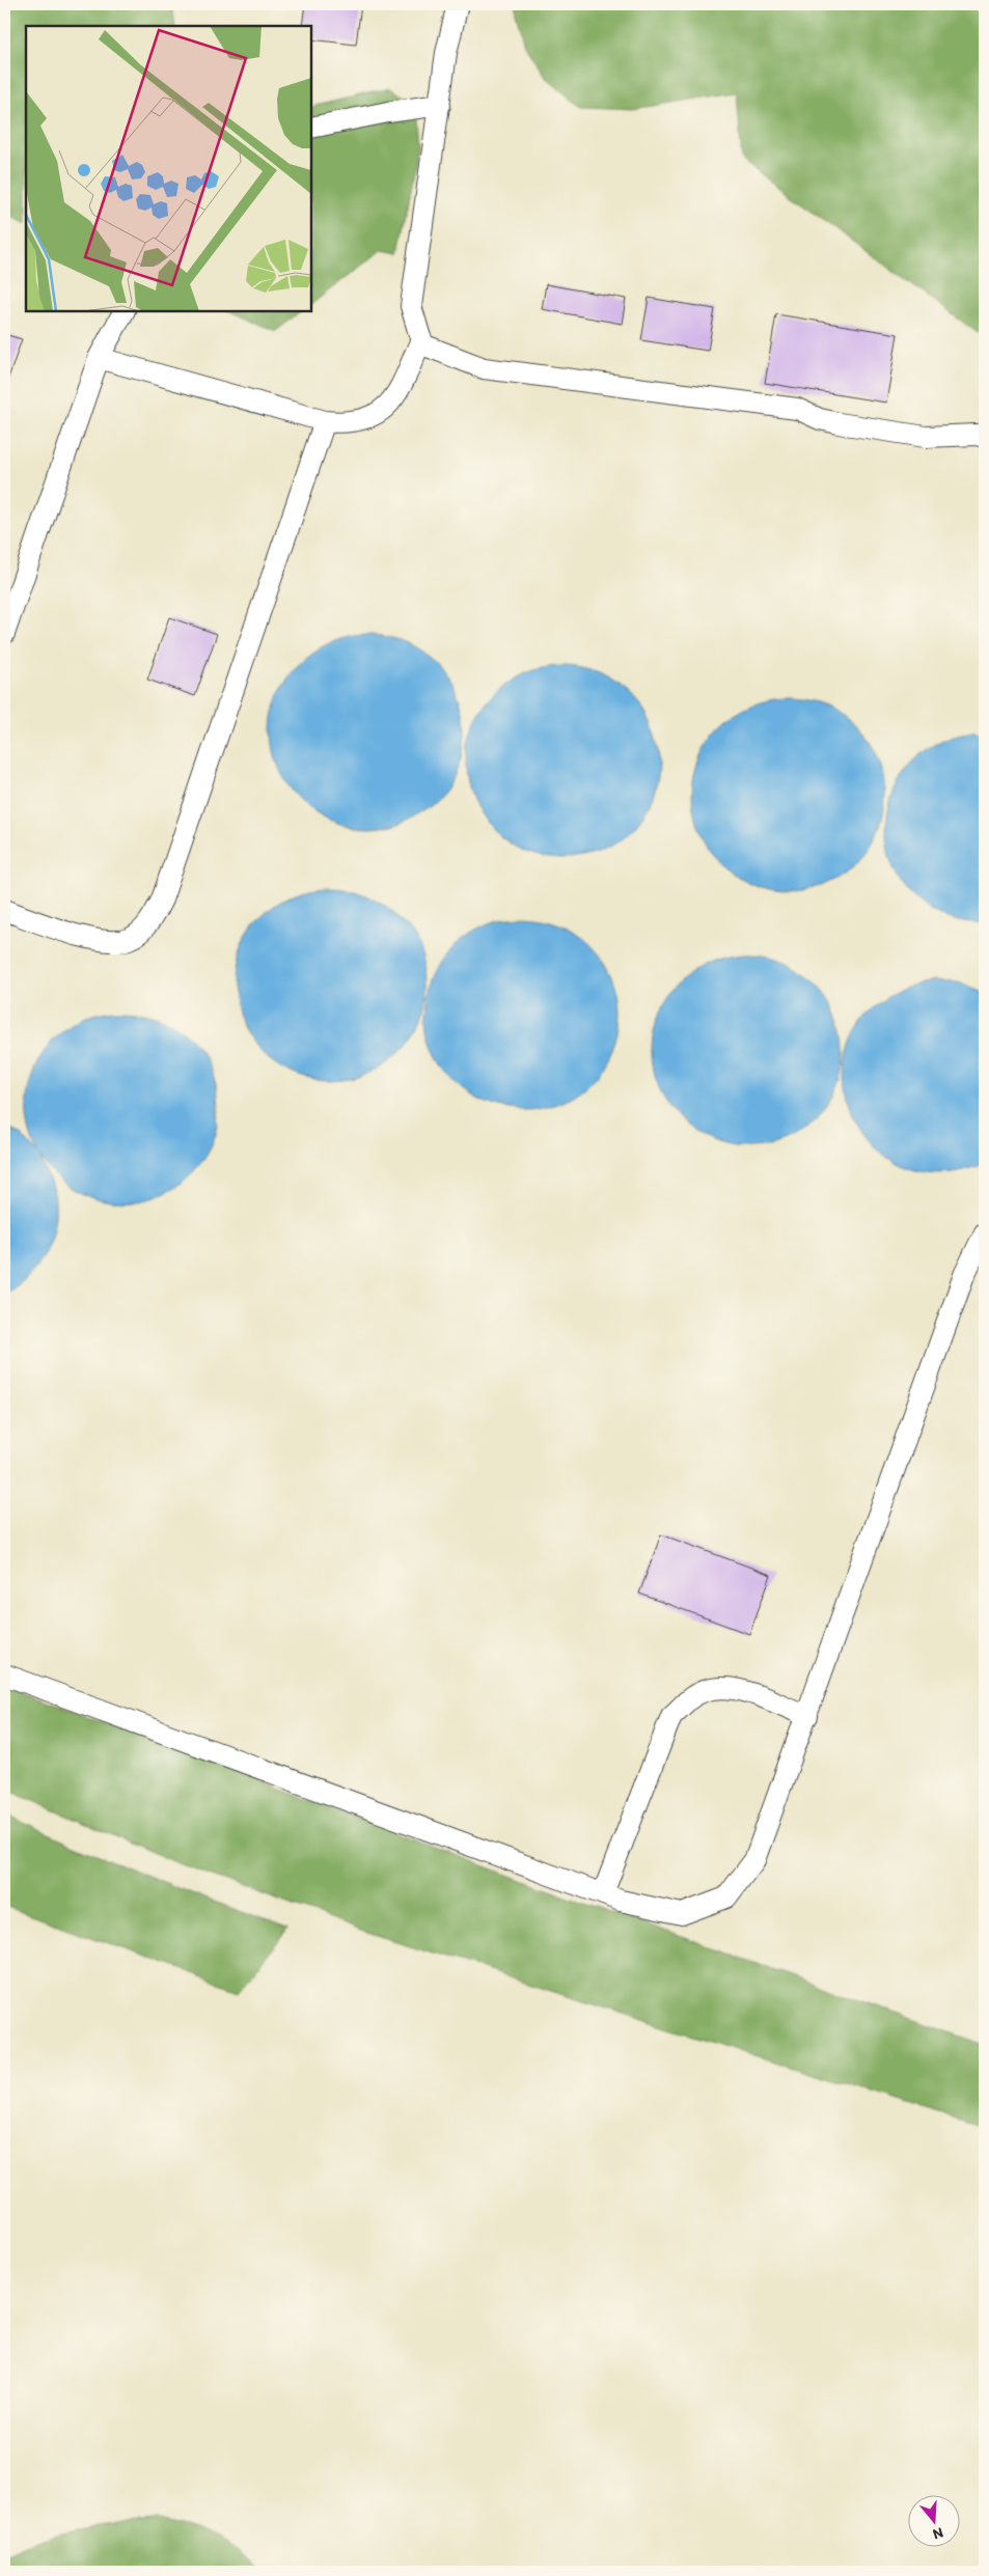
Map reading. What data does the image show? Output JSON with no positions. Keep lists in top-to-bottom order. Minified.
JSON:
{"north":"bottom"}
